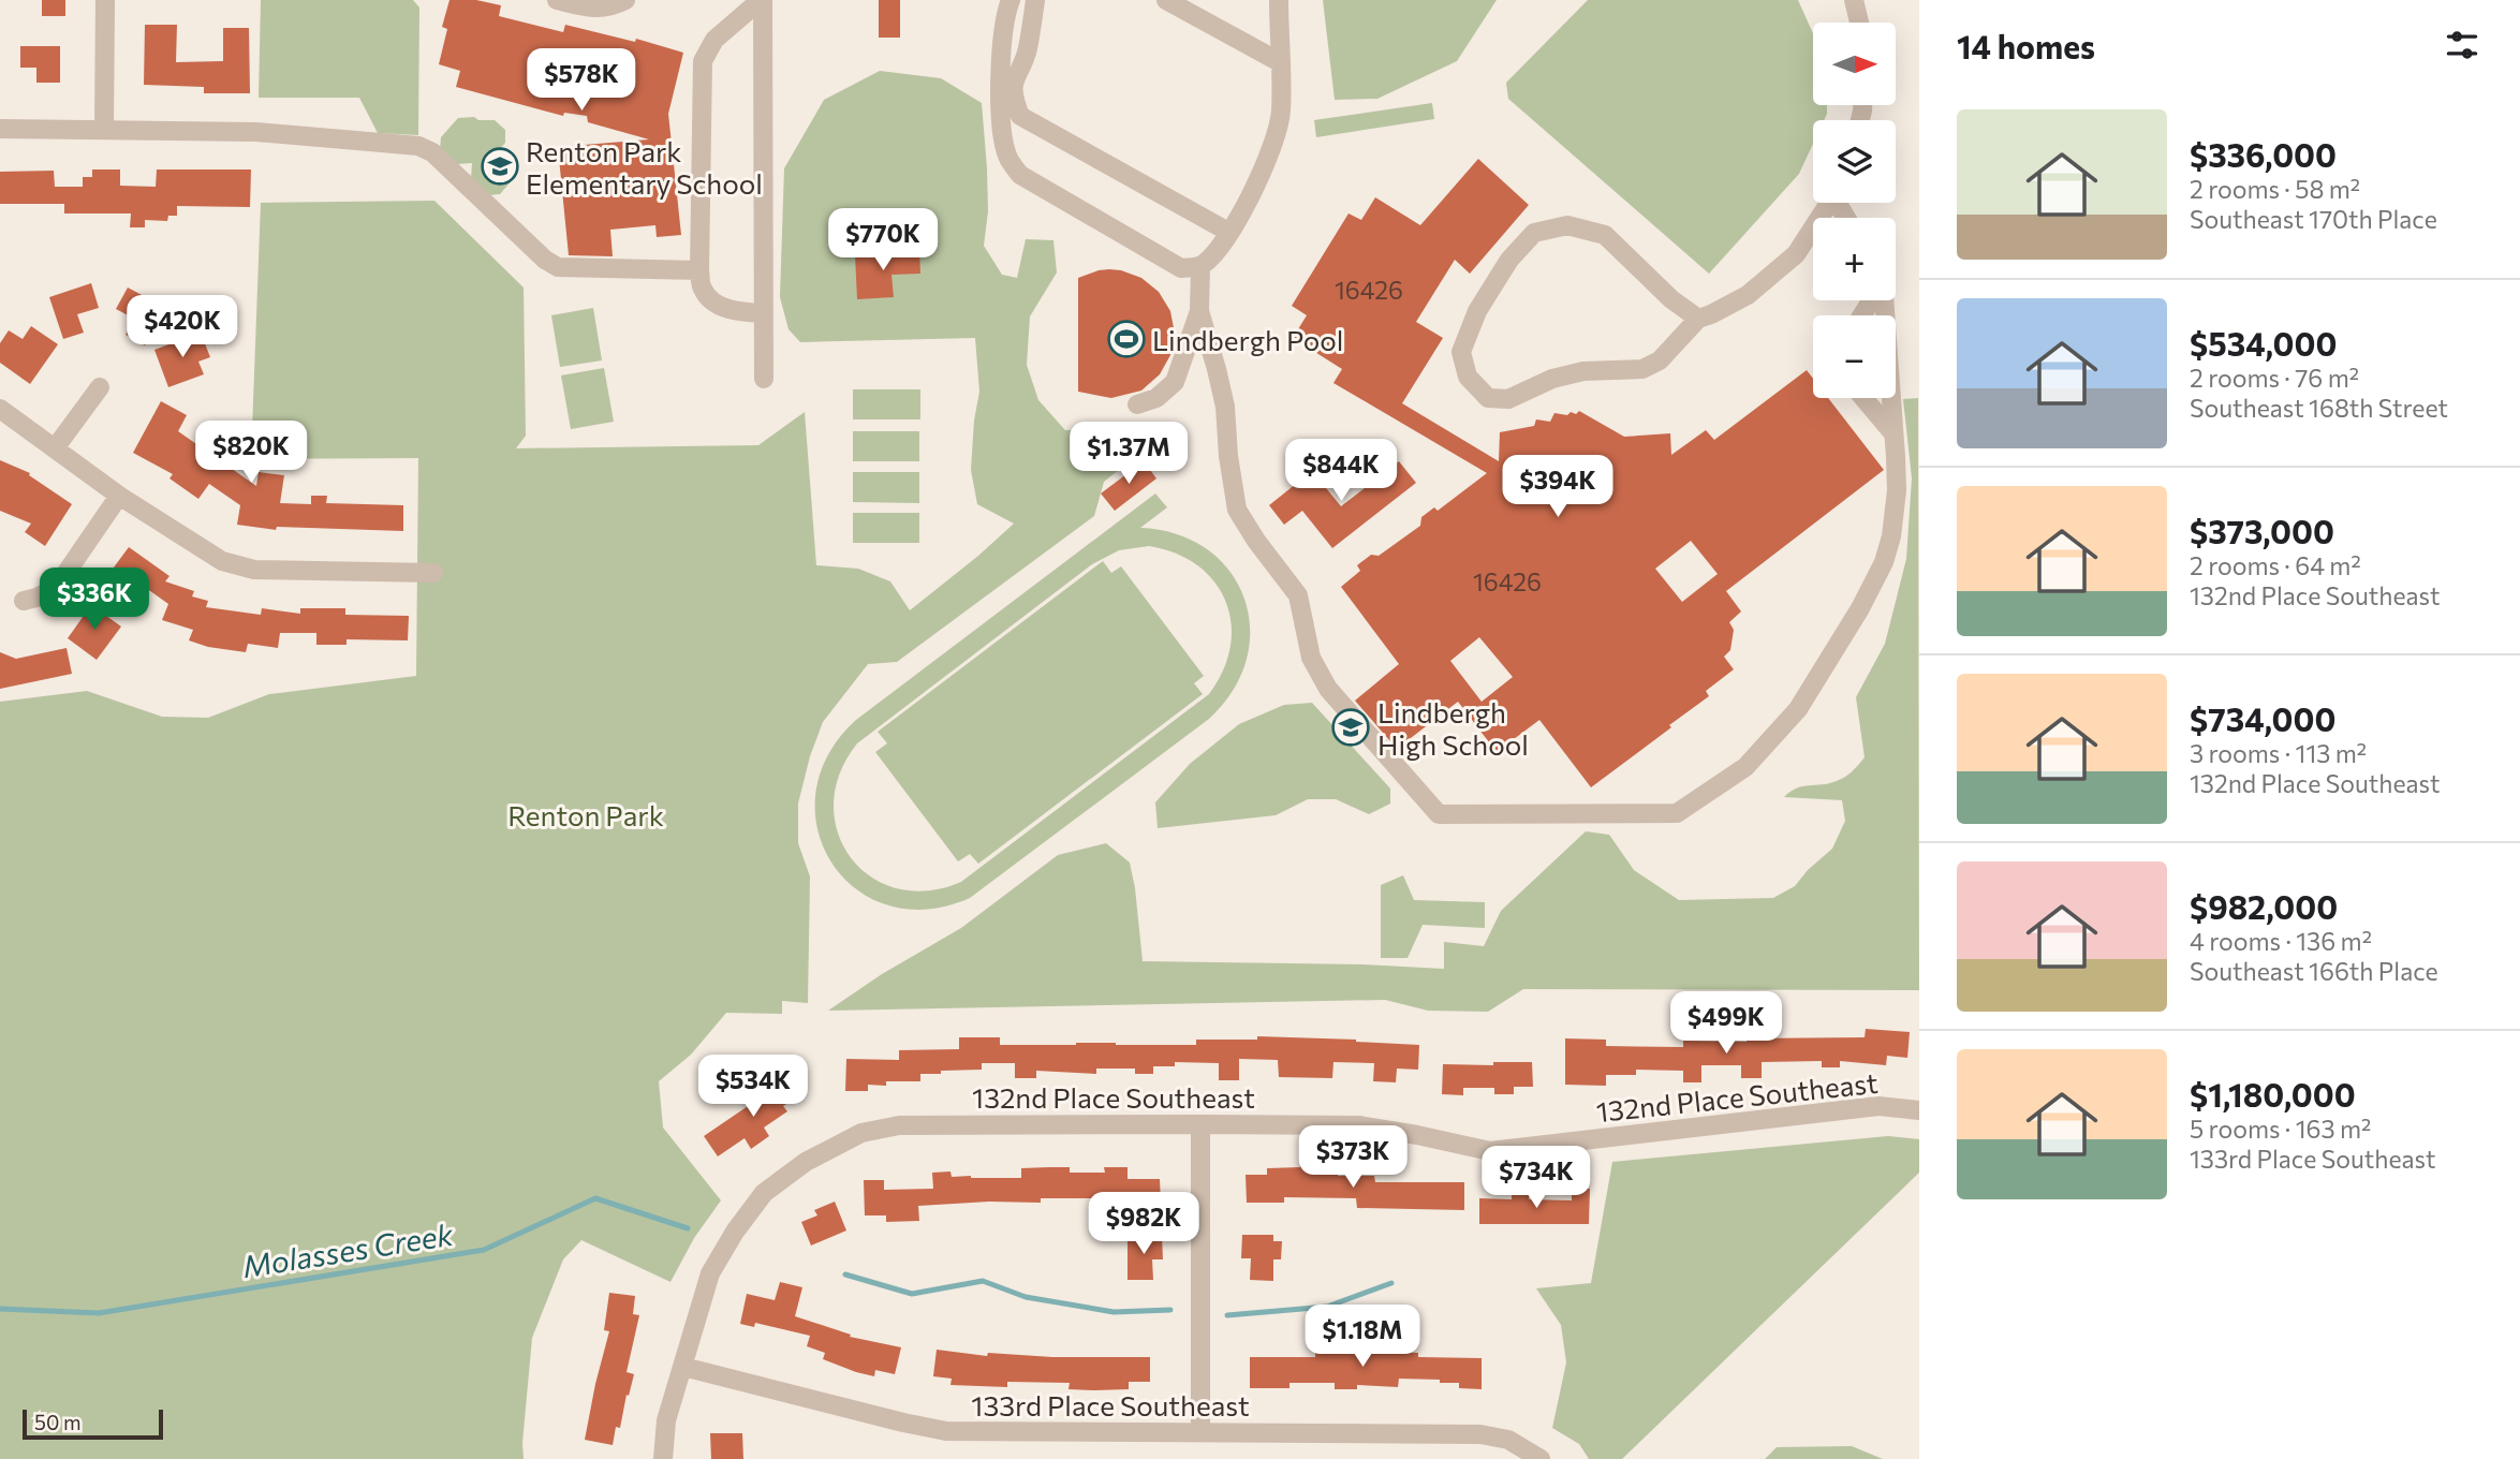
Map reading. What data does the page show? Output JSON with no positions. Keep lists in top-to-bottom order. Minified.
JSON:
{"streets":{"street":["132nd Place Southeast","133rd Place Southeast"]},"crossings":[["132nd Place Southeast","133rd Place Southeast"]],"water":["Molasses Creek"],"parks":["Renton Park"],"places":{"school or university":["Renton Park Elementary School","Lindbergh High School"],"sports":["Lindbergh Pool"]},"house_numbers":["16426","16426"],"scale_bar":"50 m","north":"right","page":{"heading":"14 homes","map_buttons":["+","−"],"price":["$578K","$770K","$420K","$820K","$1.37M","$844K","$394K","$336K","$499K","$534K","$373K","$734K","$982K","$1.18M"],"list":[{"name":"$336,000","note":"2 rooms · 58 m² · Southeast 170th Place"},{"name":"$534,000","note":"2 rooms · 76 m² · Southeast 168th Street"},{"name":"$373,000","note":"2 rooms · 64 m² · 132nd Place Southeast"},{"name":"$734,000","note":"3 rooms · 113 m² · 132nd Place Southeast"},{"name":"$982,000","note":"4 rooms · 136 m² · Southeast 166th Place"},{"name":"$1,180,000","note":"5 rooms · 163 m² · 133rd Place Southeast"}],"scale":"50 m"}}
